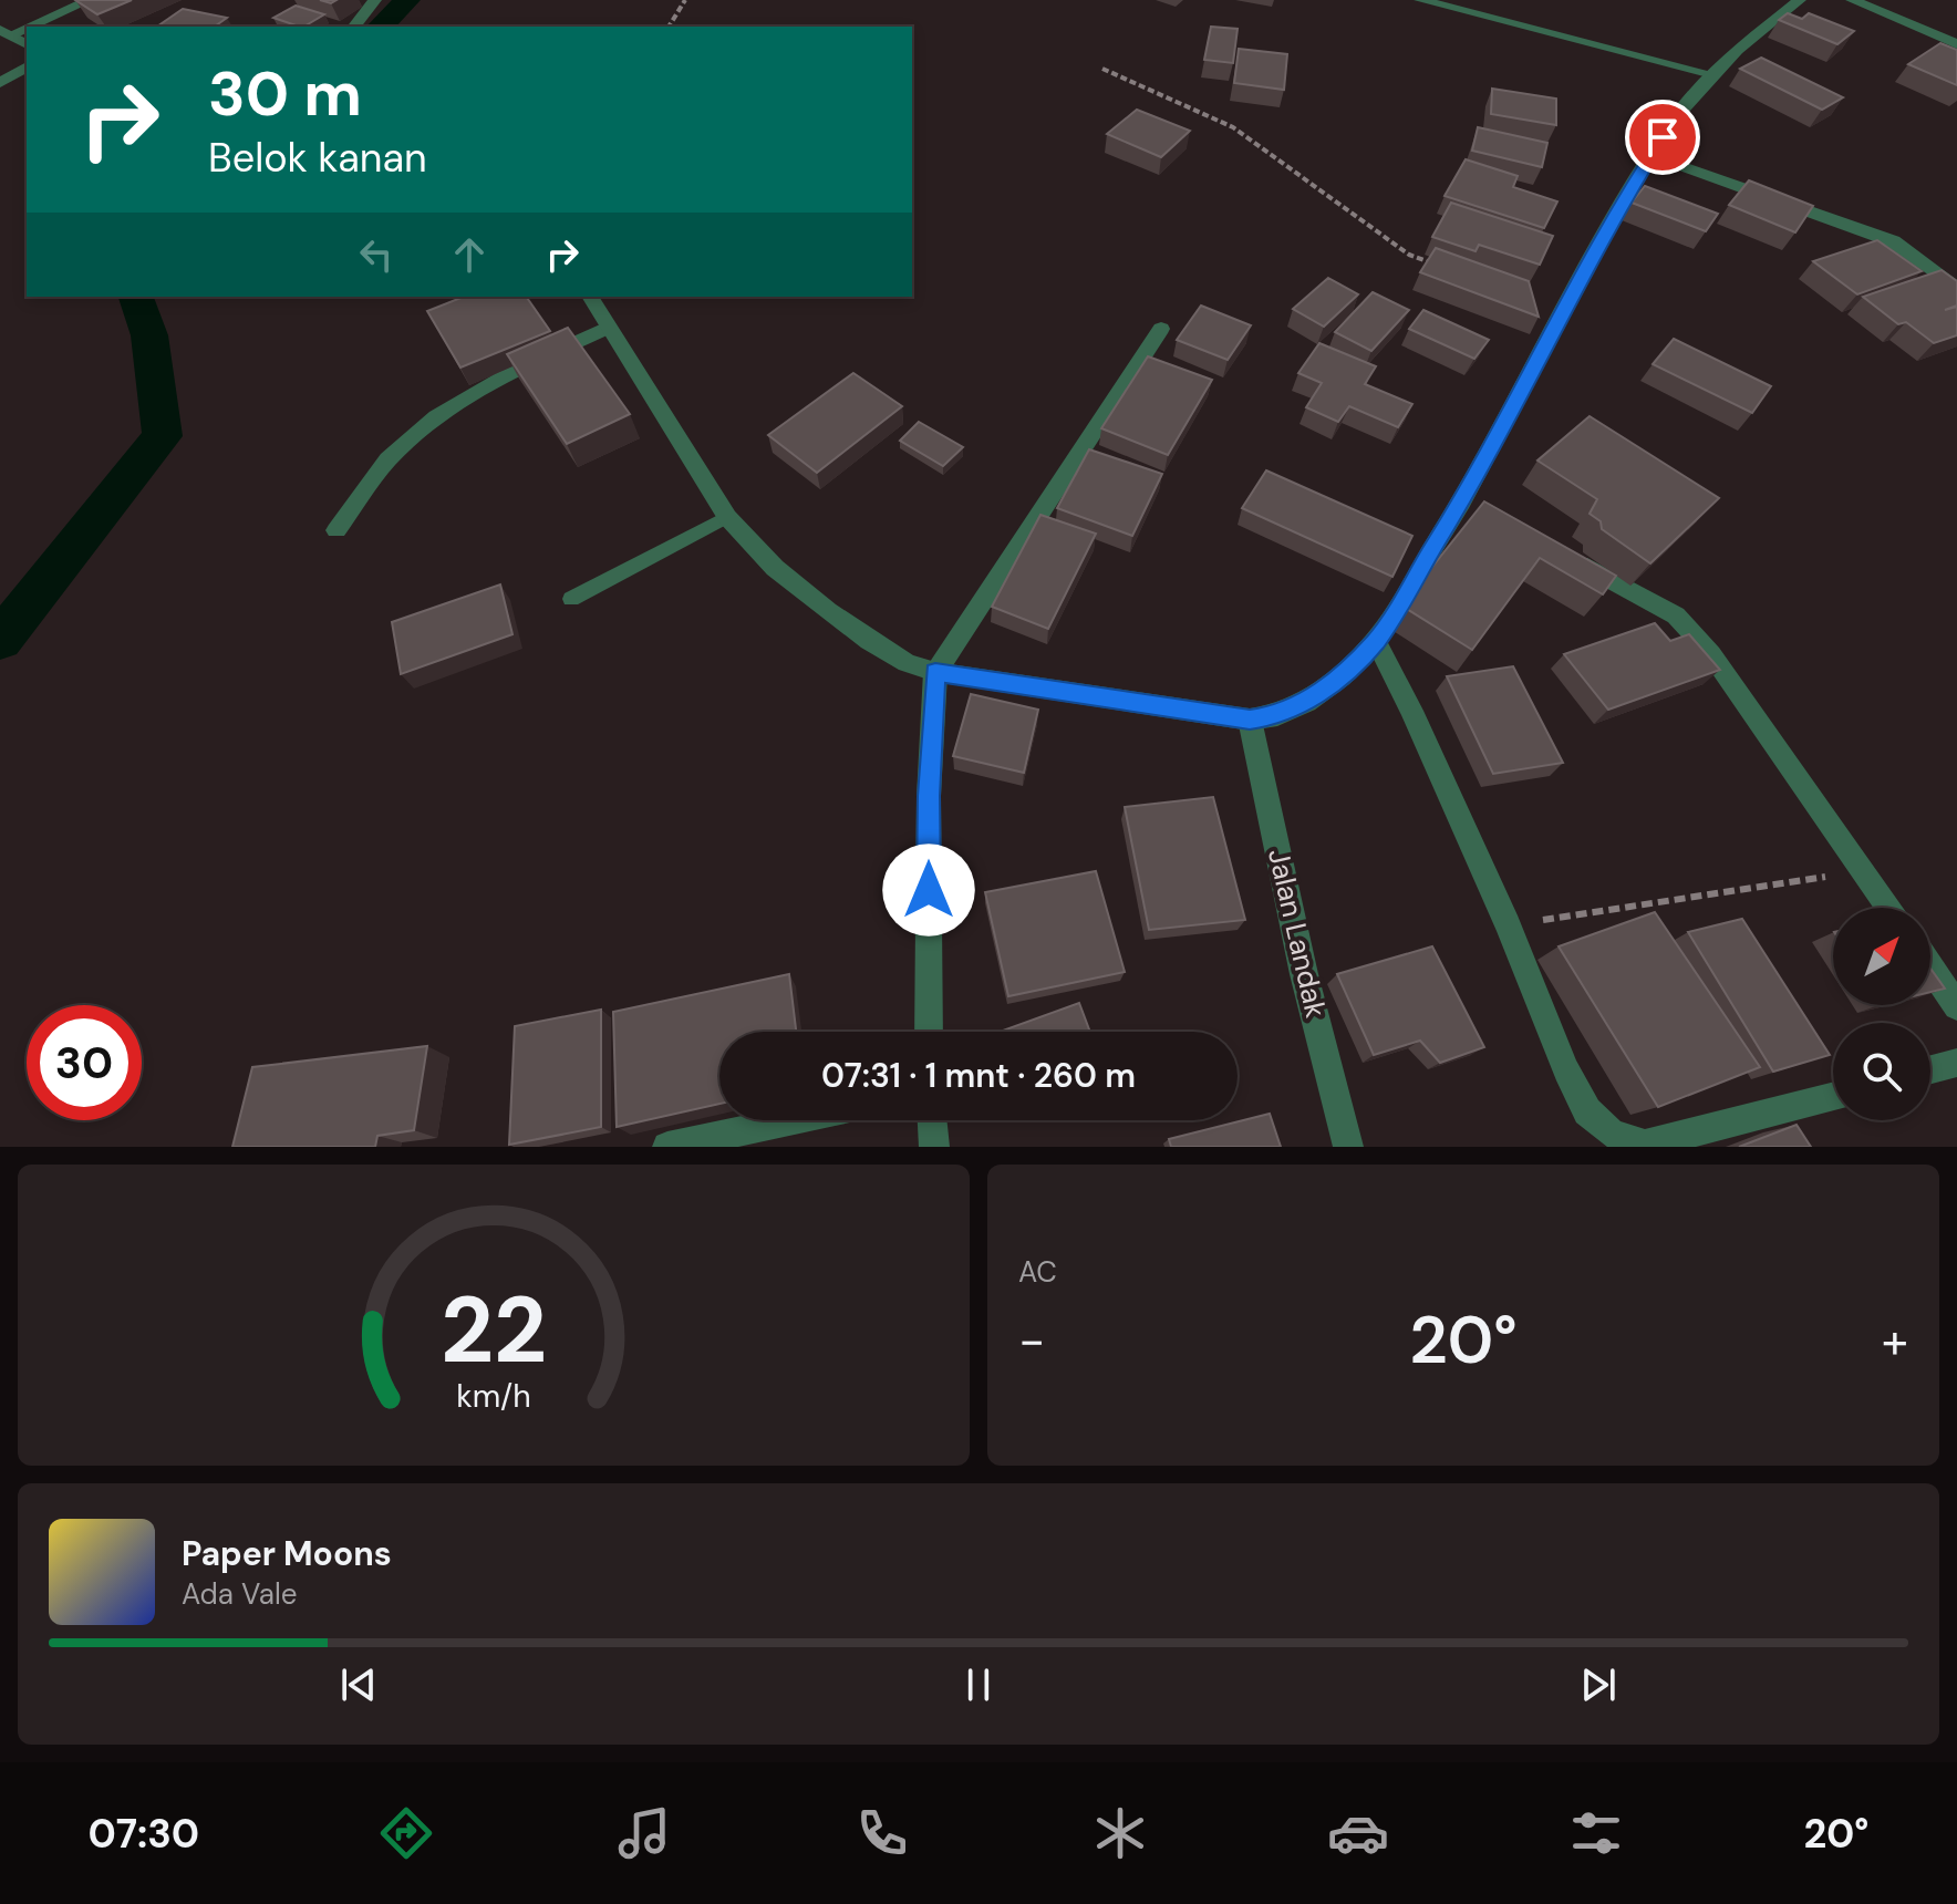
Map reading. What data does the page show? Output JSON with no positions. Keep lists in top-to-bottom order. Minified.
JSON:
{"streets":{"street":["Jalan Landak"]},"north":"top right","page":{"turn":["30 m","Belok kanan"],"limit":"30","trip":"07:31 · 1 mnt · 260 m","tile":"AC","heat":["−","20°","+"],"song":["Paper Moons","Ada Vale"],"tabs":["07:30","20°"],"gauge":["22","km/h"]}}
